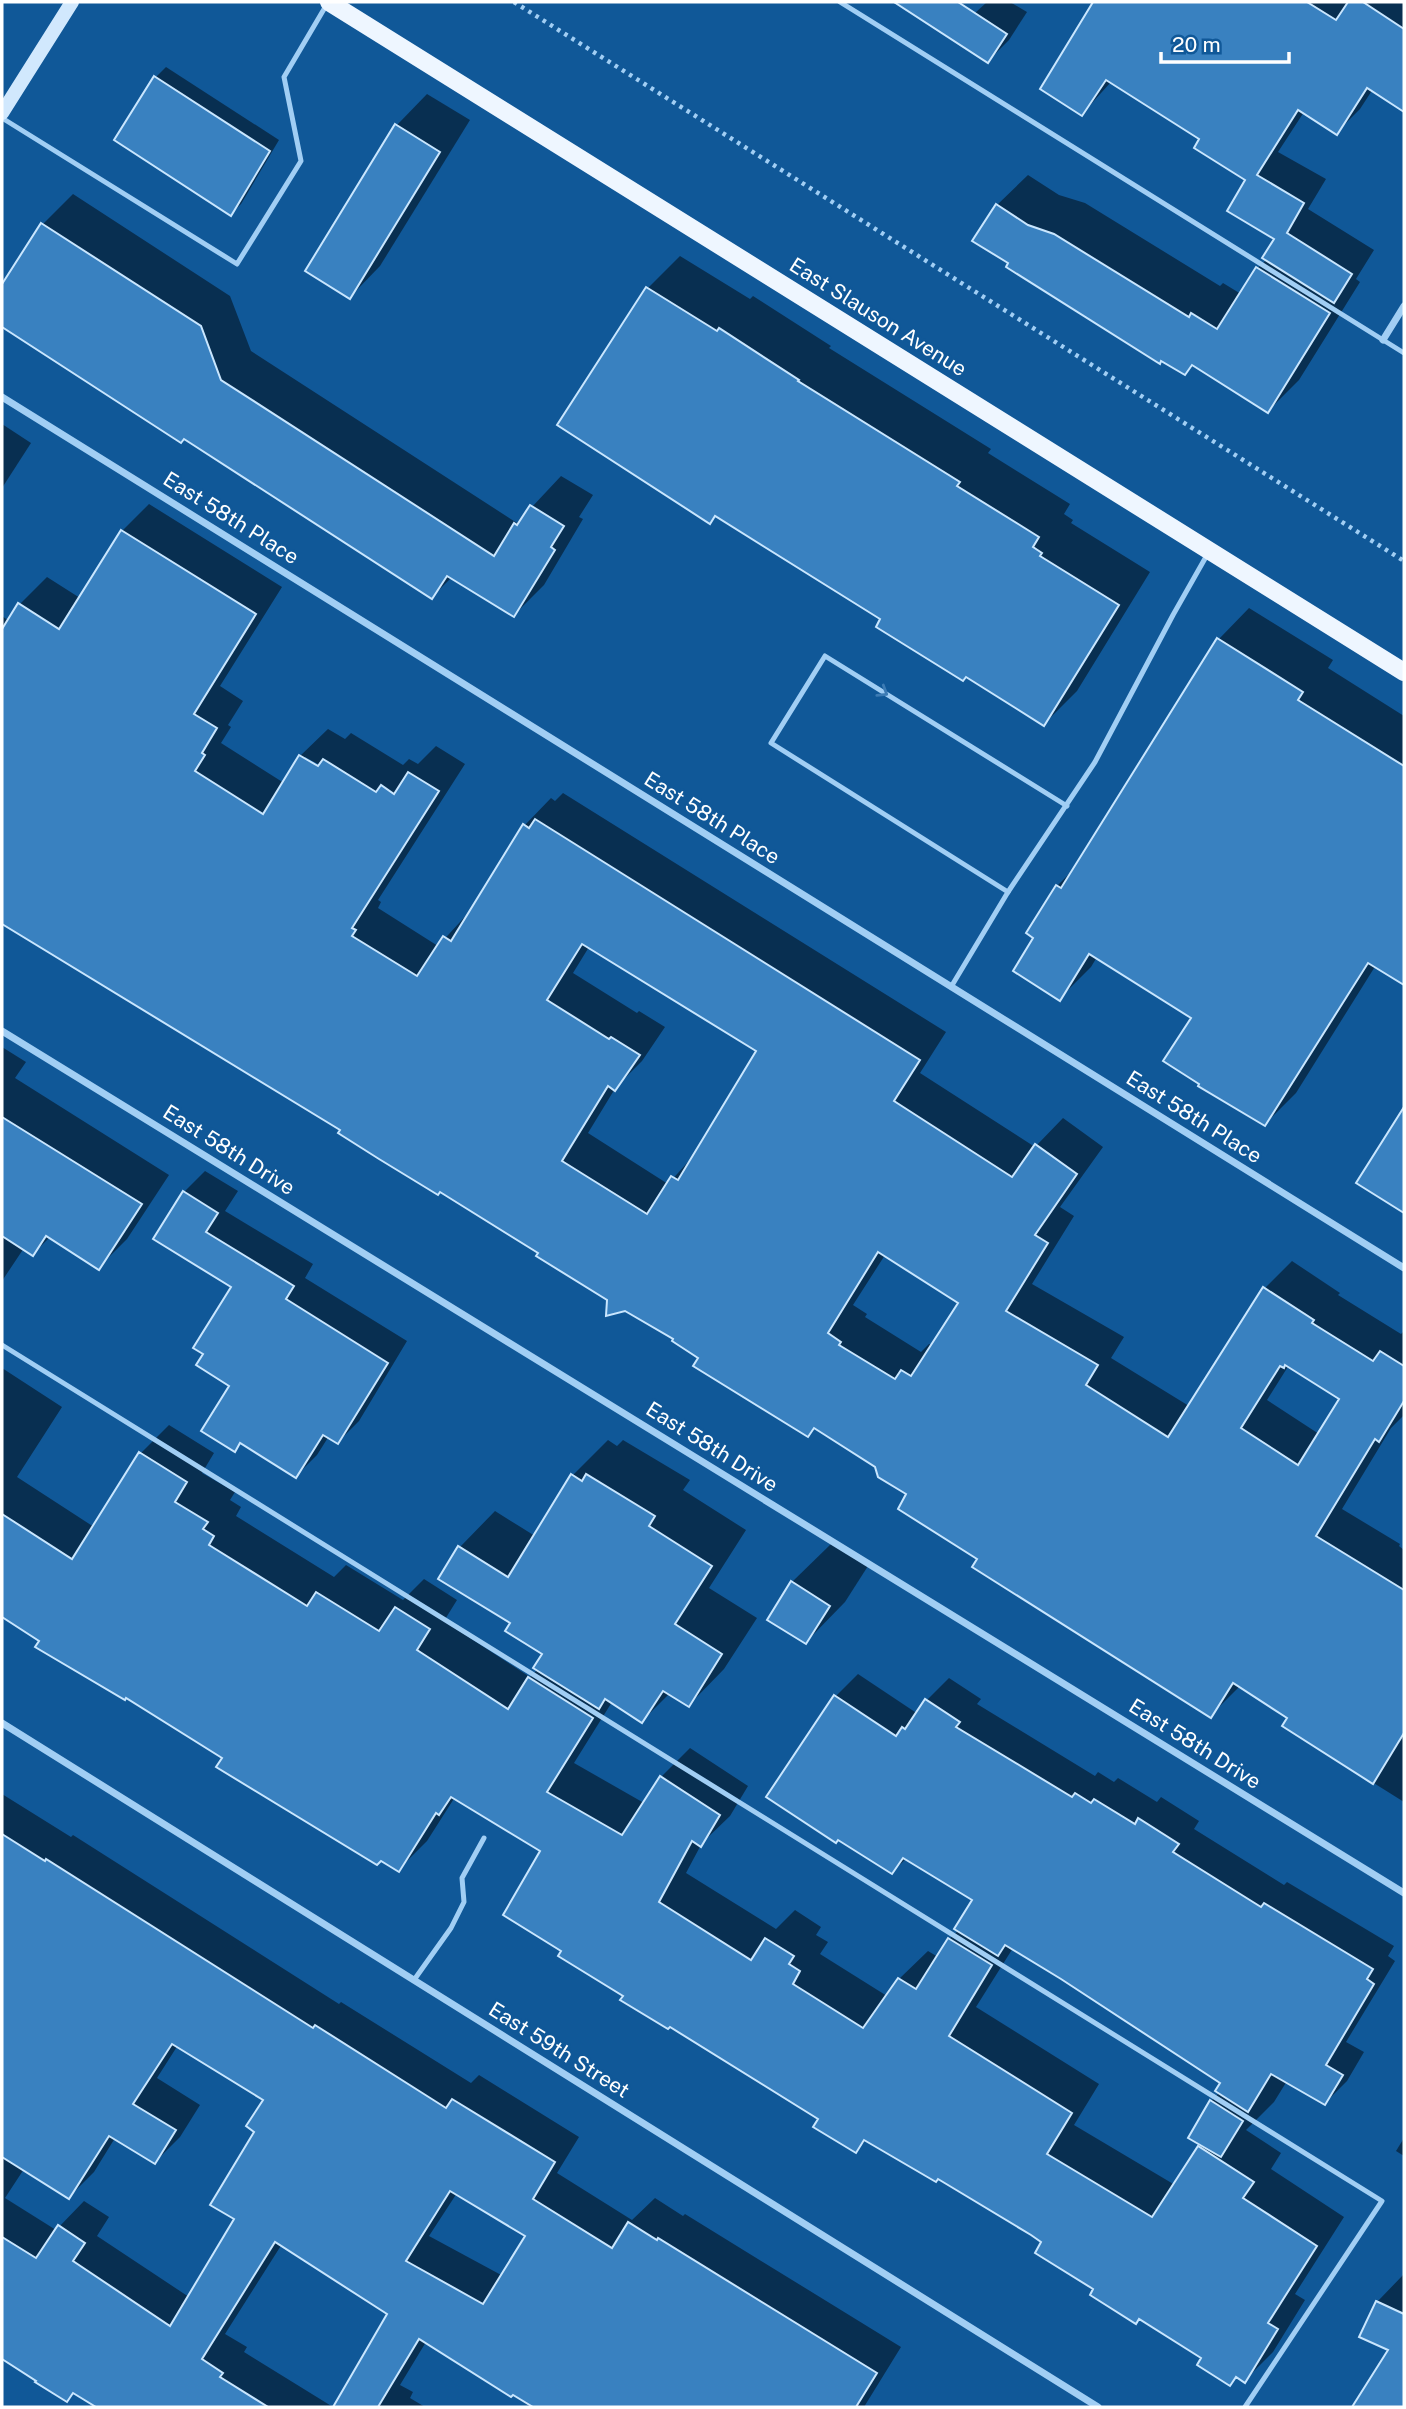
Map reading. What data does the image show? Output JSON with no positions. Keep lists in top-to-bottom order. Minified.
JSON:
{"streets":{"main road":["East Slauson Avenue"],"street":["East 58th Place","East 58th Drive","East 59th Street"]},"scale_bar":"20 m"}
